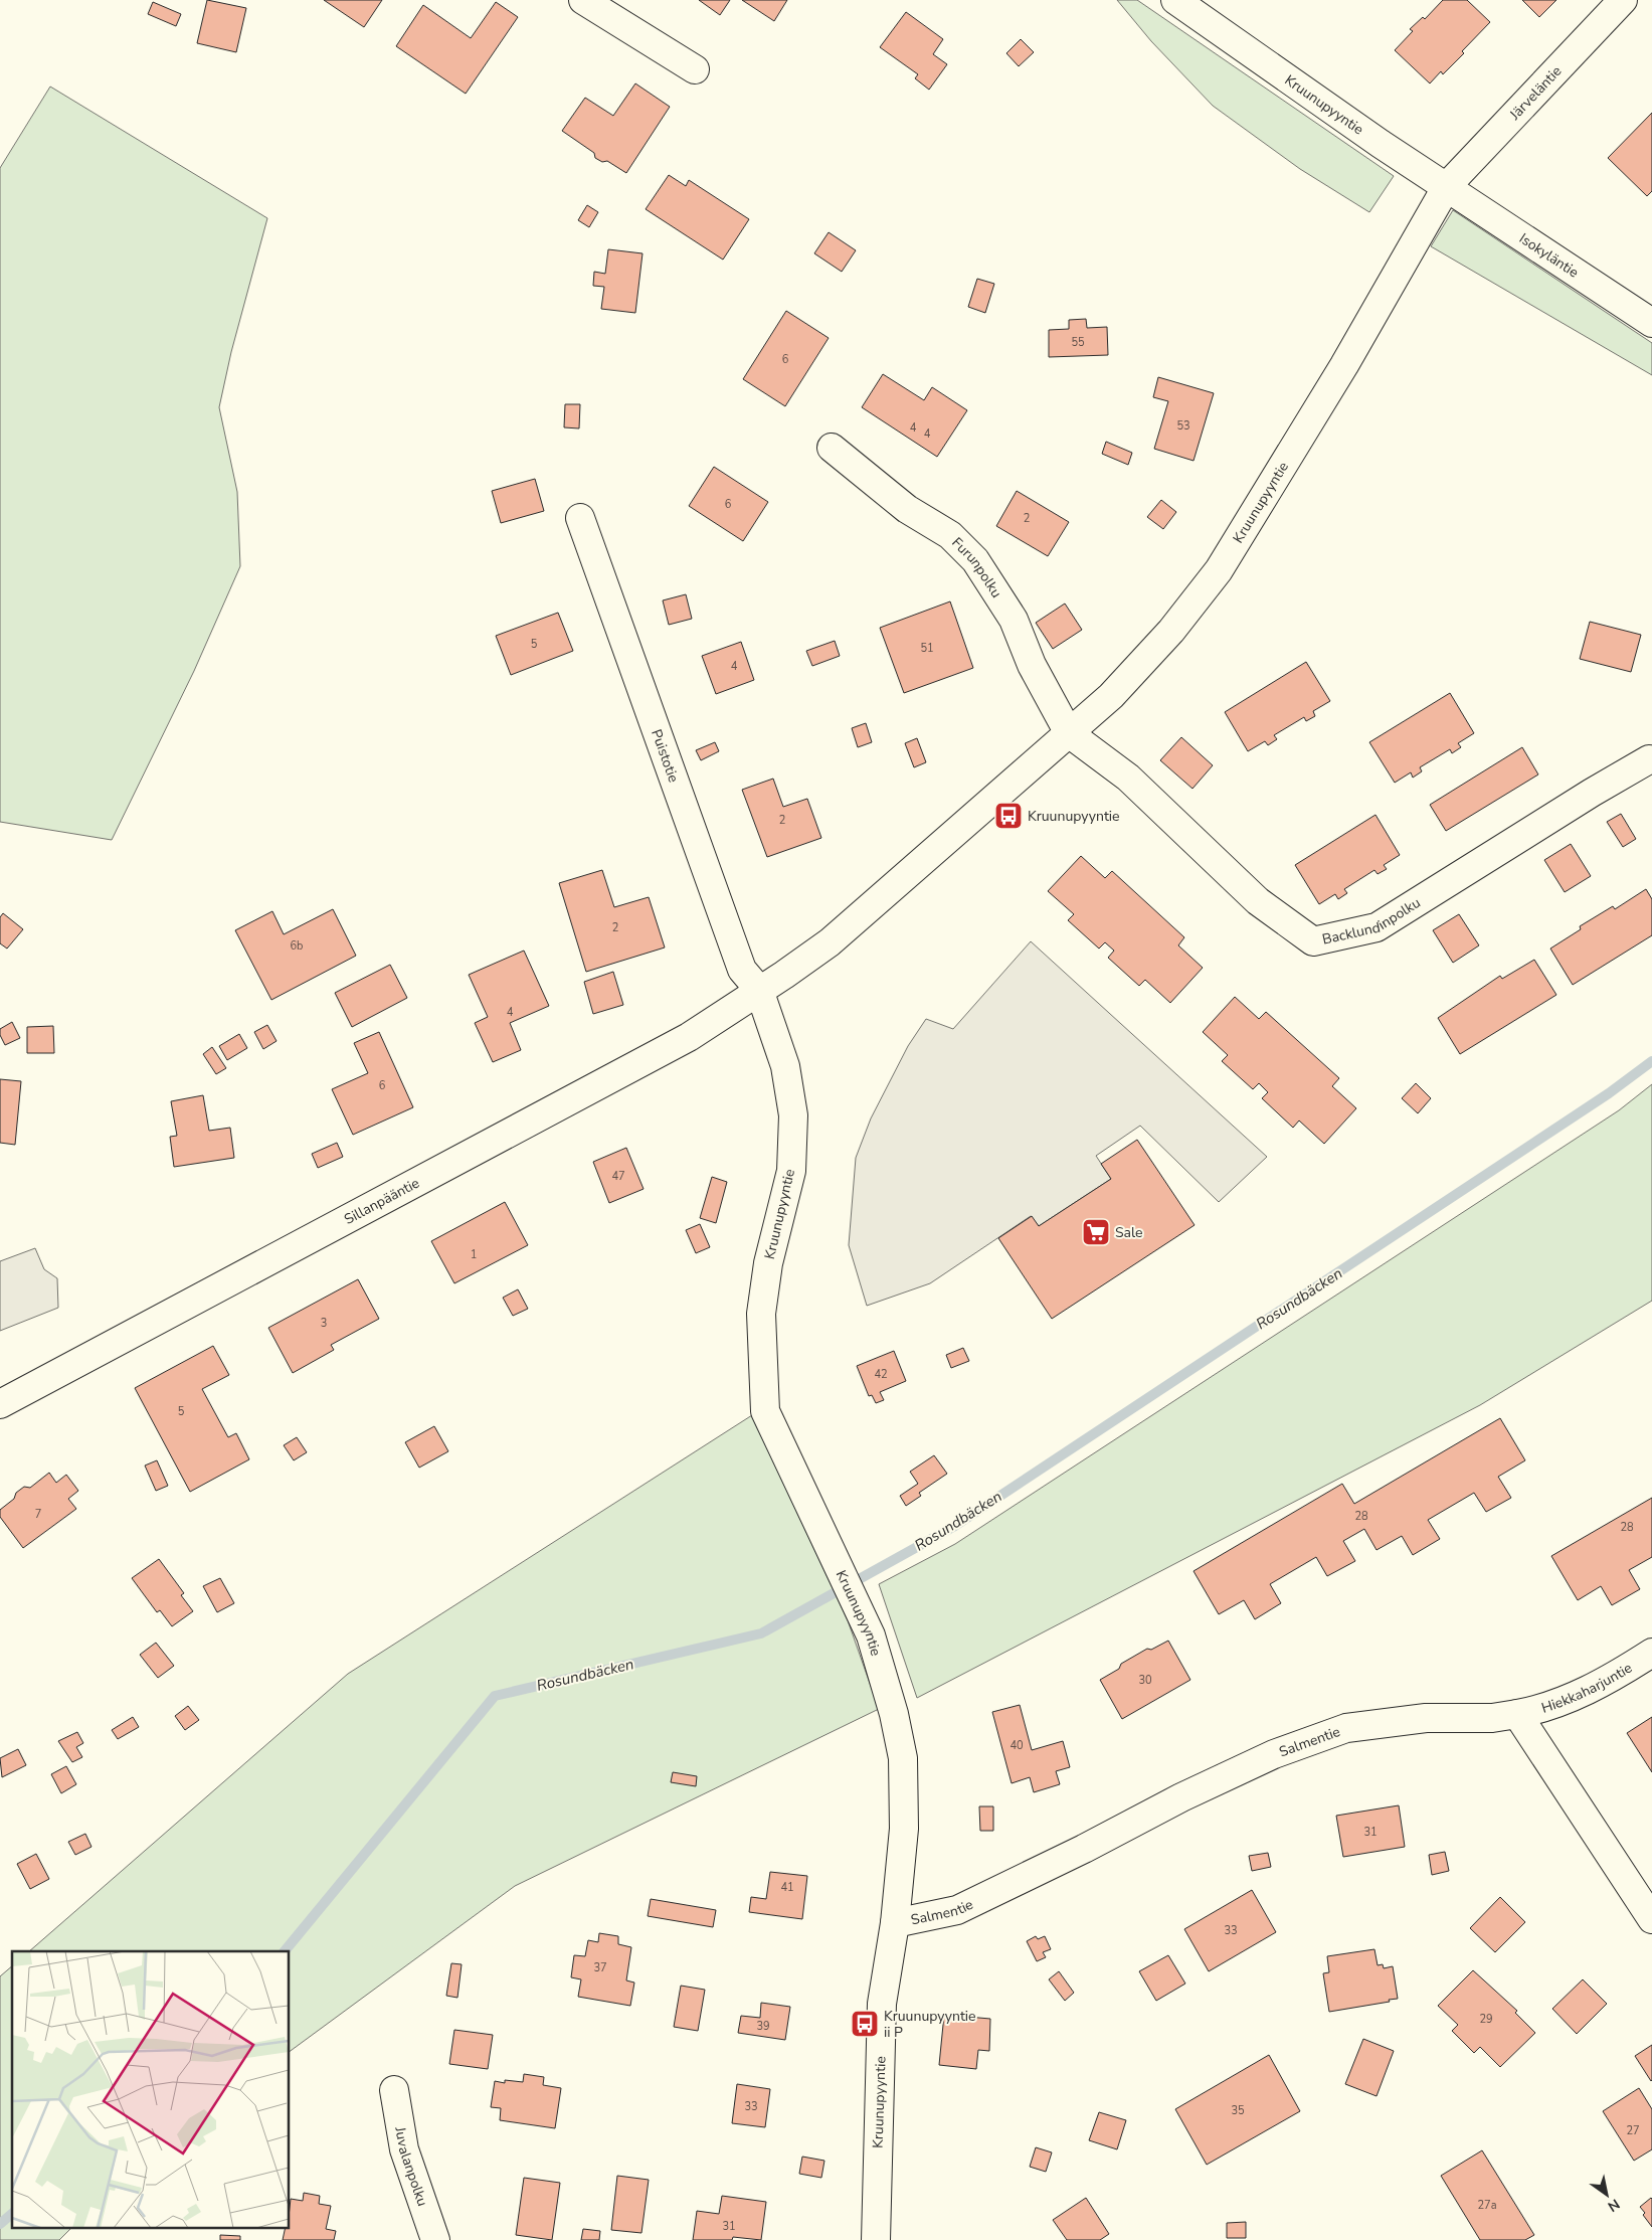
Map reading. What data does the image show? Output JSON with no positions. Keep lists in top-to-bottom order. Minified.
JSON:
{"streets":{"street":["Järveläntie","Kruunupyyntie","Isokyläntie","Furunpolku","Puistotie","Backlundinpolku","Sillanpääntie","Hiekkaharjuntie","Salmentie","Juvalanpolku"]},"crossings":[["Järveläntie","Kruunupyyntie"],["Järveläntie","Isokyläntie"],["Kruunupyyntie","Isokyläntie"],["Kruunupyyntie","Furunpolku"],["Kruunupyyntie","Puistotie"],["Kruunupyyntie","Backlundinpolku"],["Kruunupyyntie","Sillanpääntie"],["Kruunupyyntie","Salmentie"],["Furunpolku","Backlundinpolku"],["Puistotie","Sillanpääntie"],["Hiekkaharjuntie","Salmentie"]],"water":["Rosundbäcken"],"places":{"bus stop":["Kruunupyyntie","Kruunupyyntie ii P"],"supermarket":["Sale"]},"house_numbers":["55","6","53","4","4","6","2","5","51","4","2","2","6b","4","6","47","1","3","42","5","7","28","28","30","40","31","41","33","37","29","39","33","35","27","27a","31"],"north":"bottom right"}
